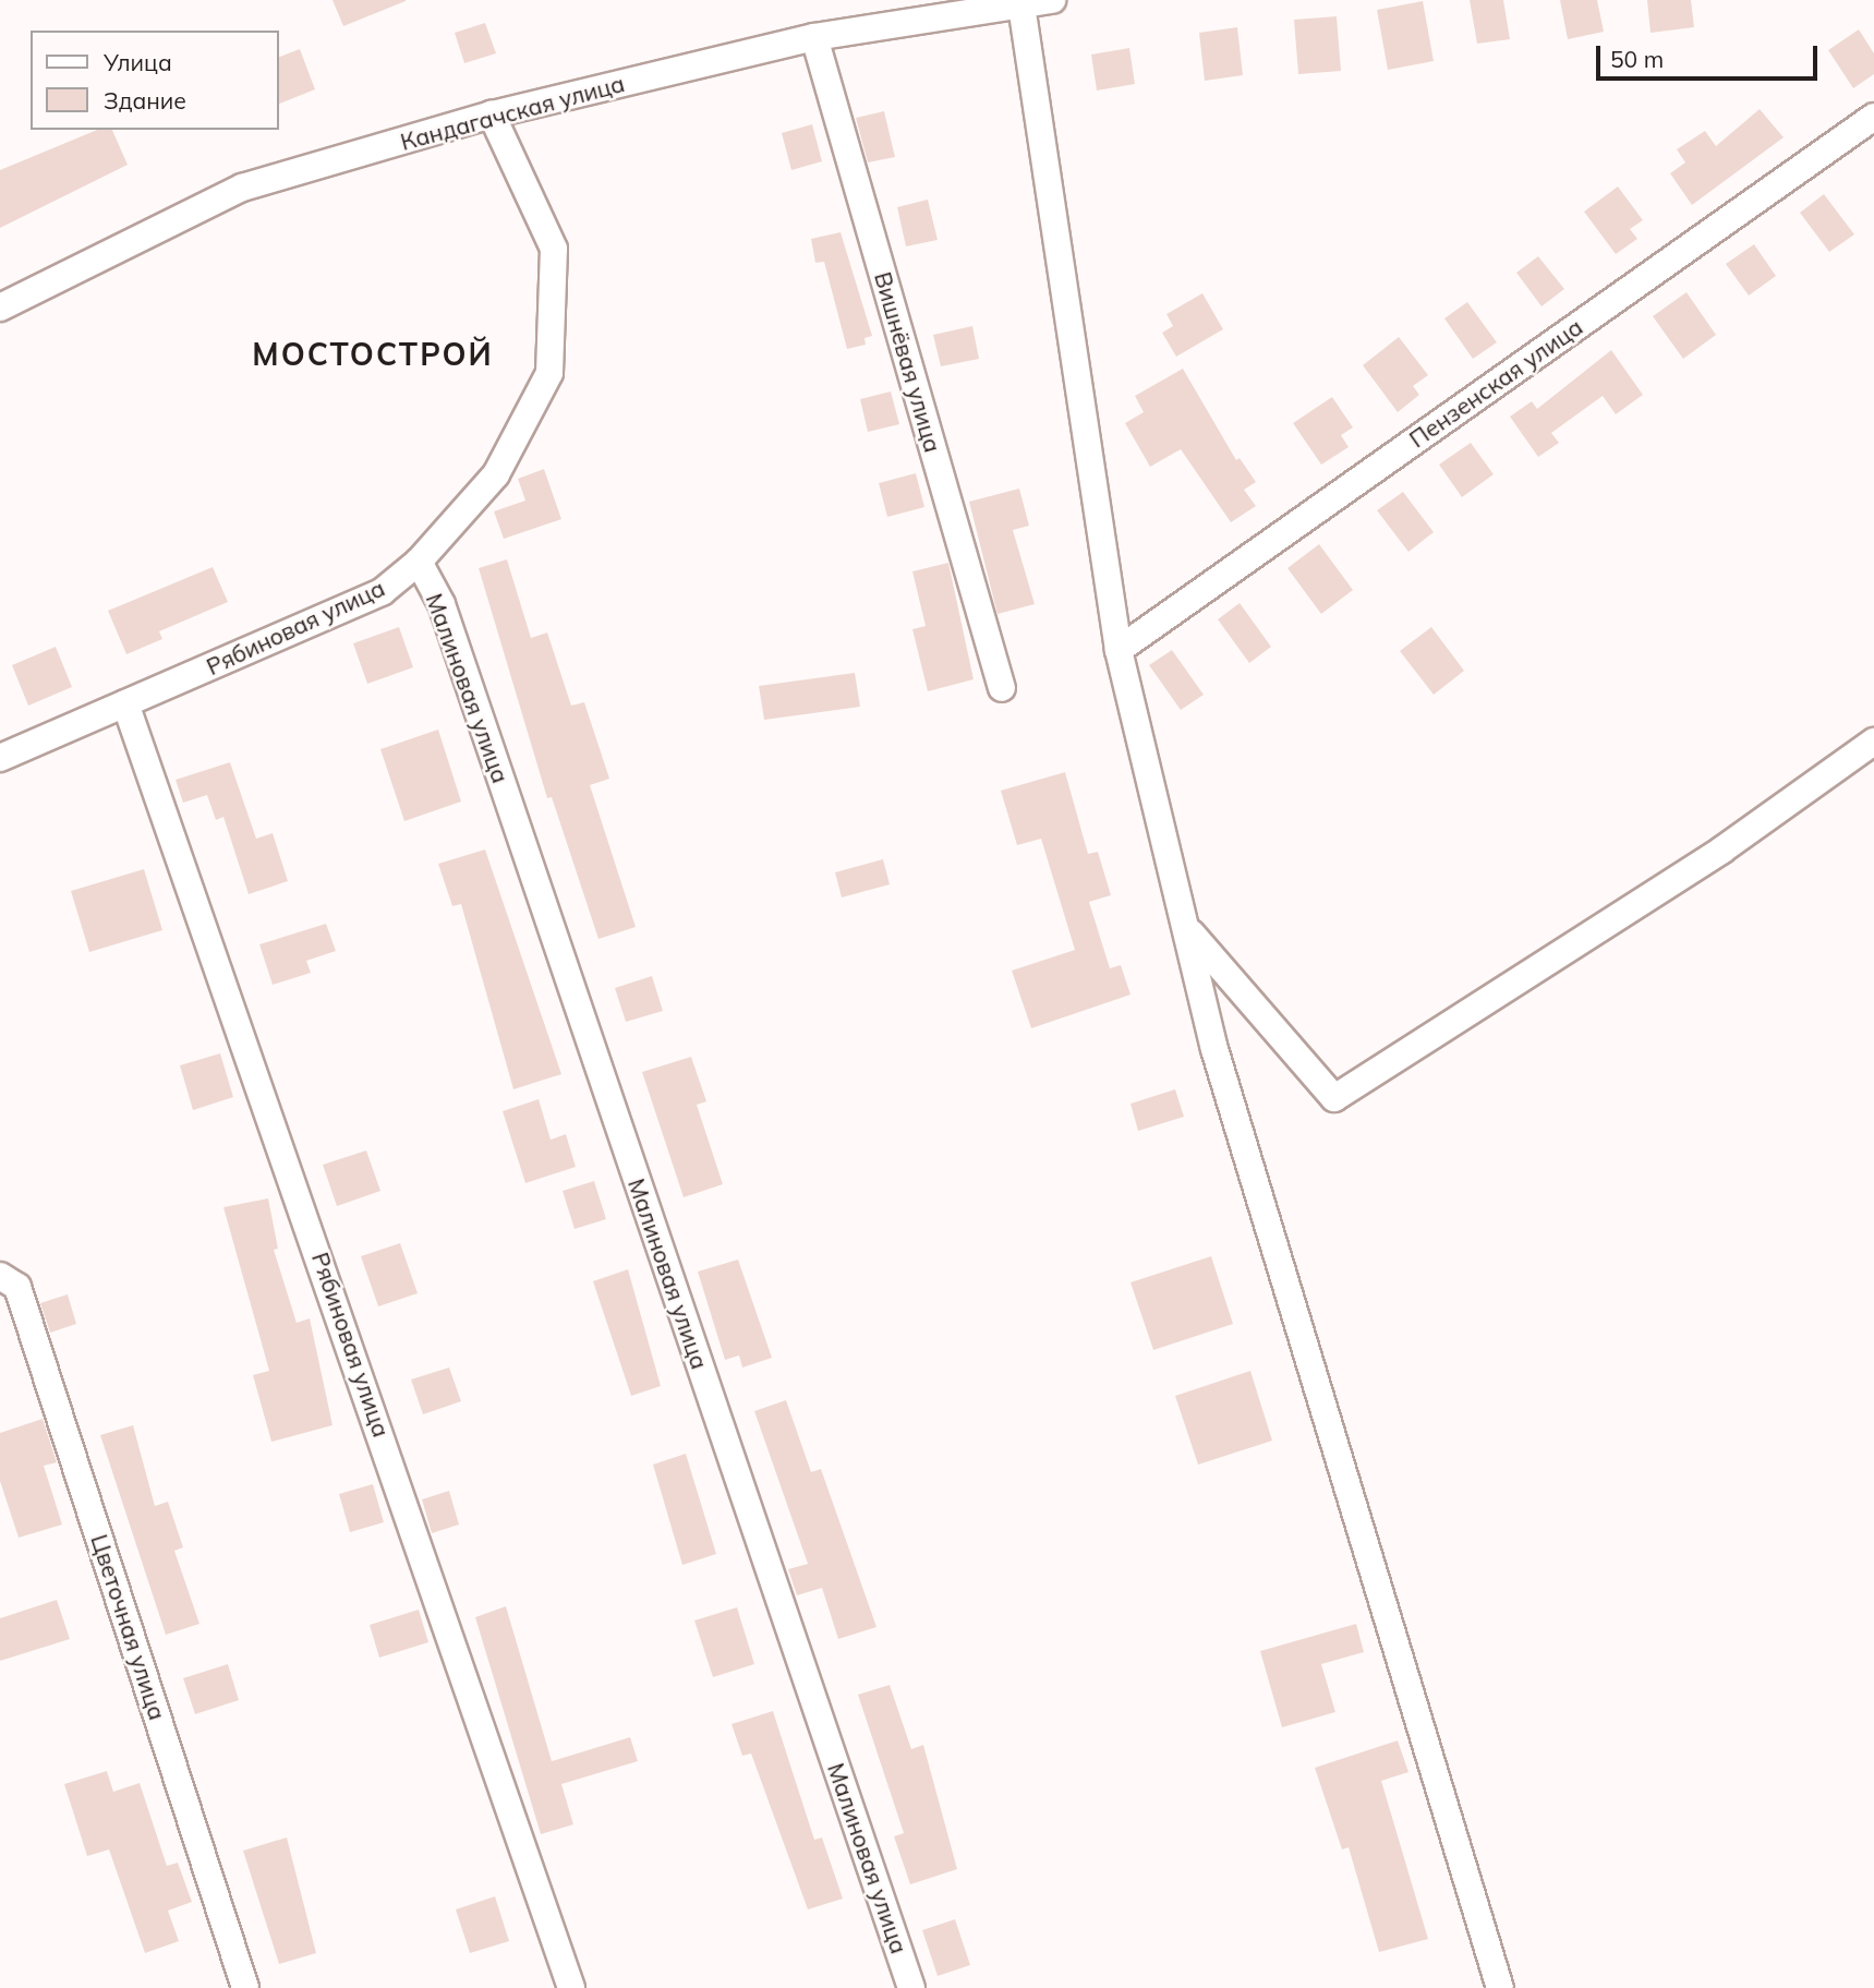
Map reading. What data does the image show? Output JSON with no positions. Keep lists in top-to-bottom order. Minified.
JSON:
{"streets":{"street":["Кандагачская улица","Вишнёвая улица","Пензенская улица","Рябиновая улица","Малиновая улица","Цветочная улица"]},"crossings":[["Кандагачская улица","Вишнёвая улица"],["Кандагачская улица","Рябиновая улица"],["Рябиновая улица","Малиновая улица"]],"districts":["МОСТОСТРОЙ"],"legend":["Улица","Здание"],"scale_bar":"50 m"}
